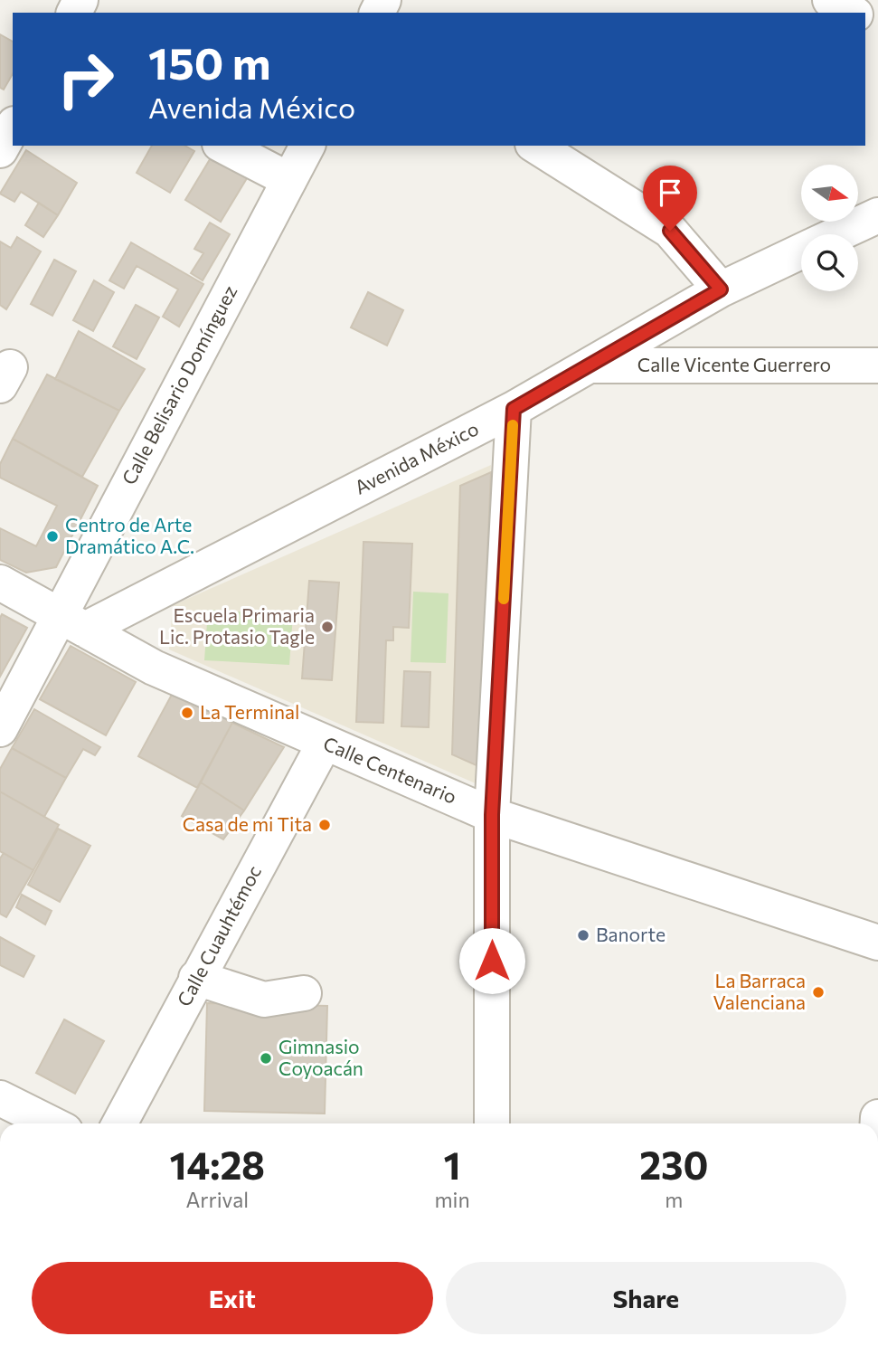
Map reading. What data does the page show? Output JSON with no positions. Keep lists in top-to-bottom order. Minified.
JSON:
{"streets":{"street":["Calle Vicente Guerrero","Calle Belisario Domínguez","Avenida México","Calle Centenario","Calle Cuauhtémoc"]},"crossings":[["Calle Vicente Guerrero","Avenida México"],["Calle Belisario Domínguez","Avenida México"],["Calle Belisario Domínguez","Calle Centenario"],["Avenida México","Calle Centenario"],["Calle Centenario","Calle Cuauhtémoc"]],"places":["Centro de Arte Dramático A.C.","Escuela Primaria Lic. Protasio Tagle","La Terminal","Casa de mi Tita","Banorte","La Barraca Valenciana","Gimnasio Coyoacán"],"north":"right","page":{"turn":["150 m","Avenida México"],"eta":["14:28","Arrival","1","min","230","m"],"buttons":["Exit","Share"]}}
